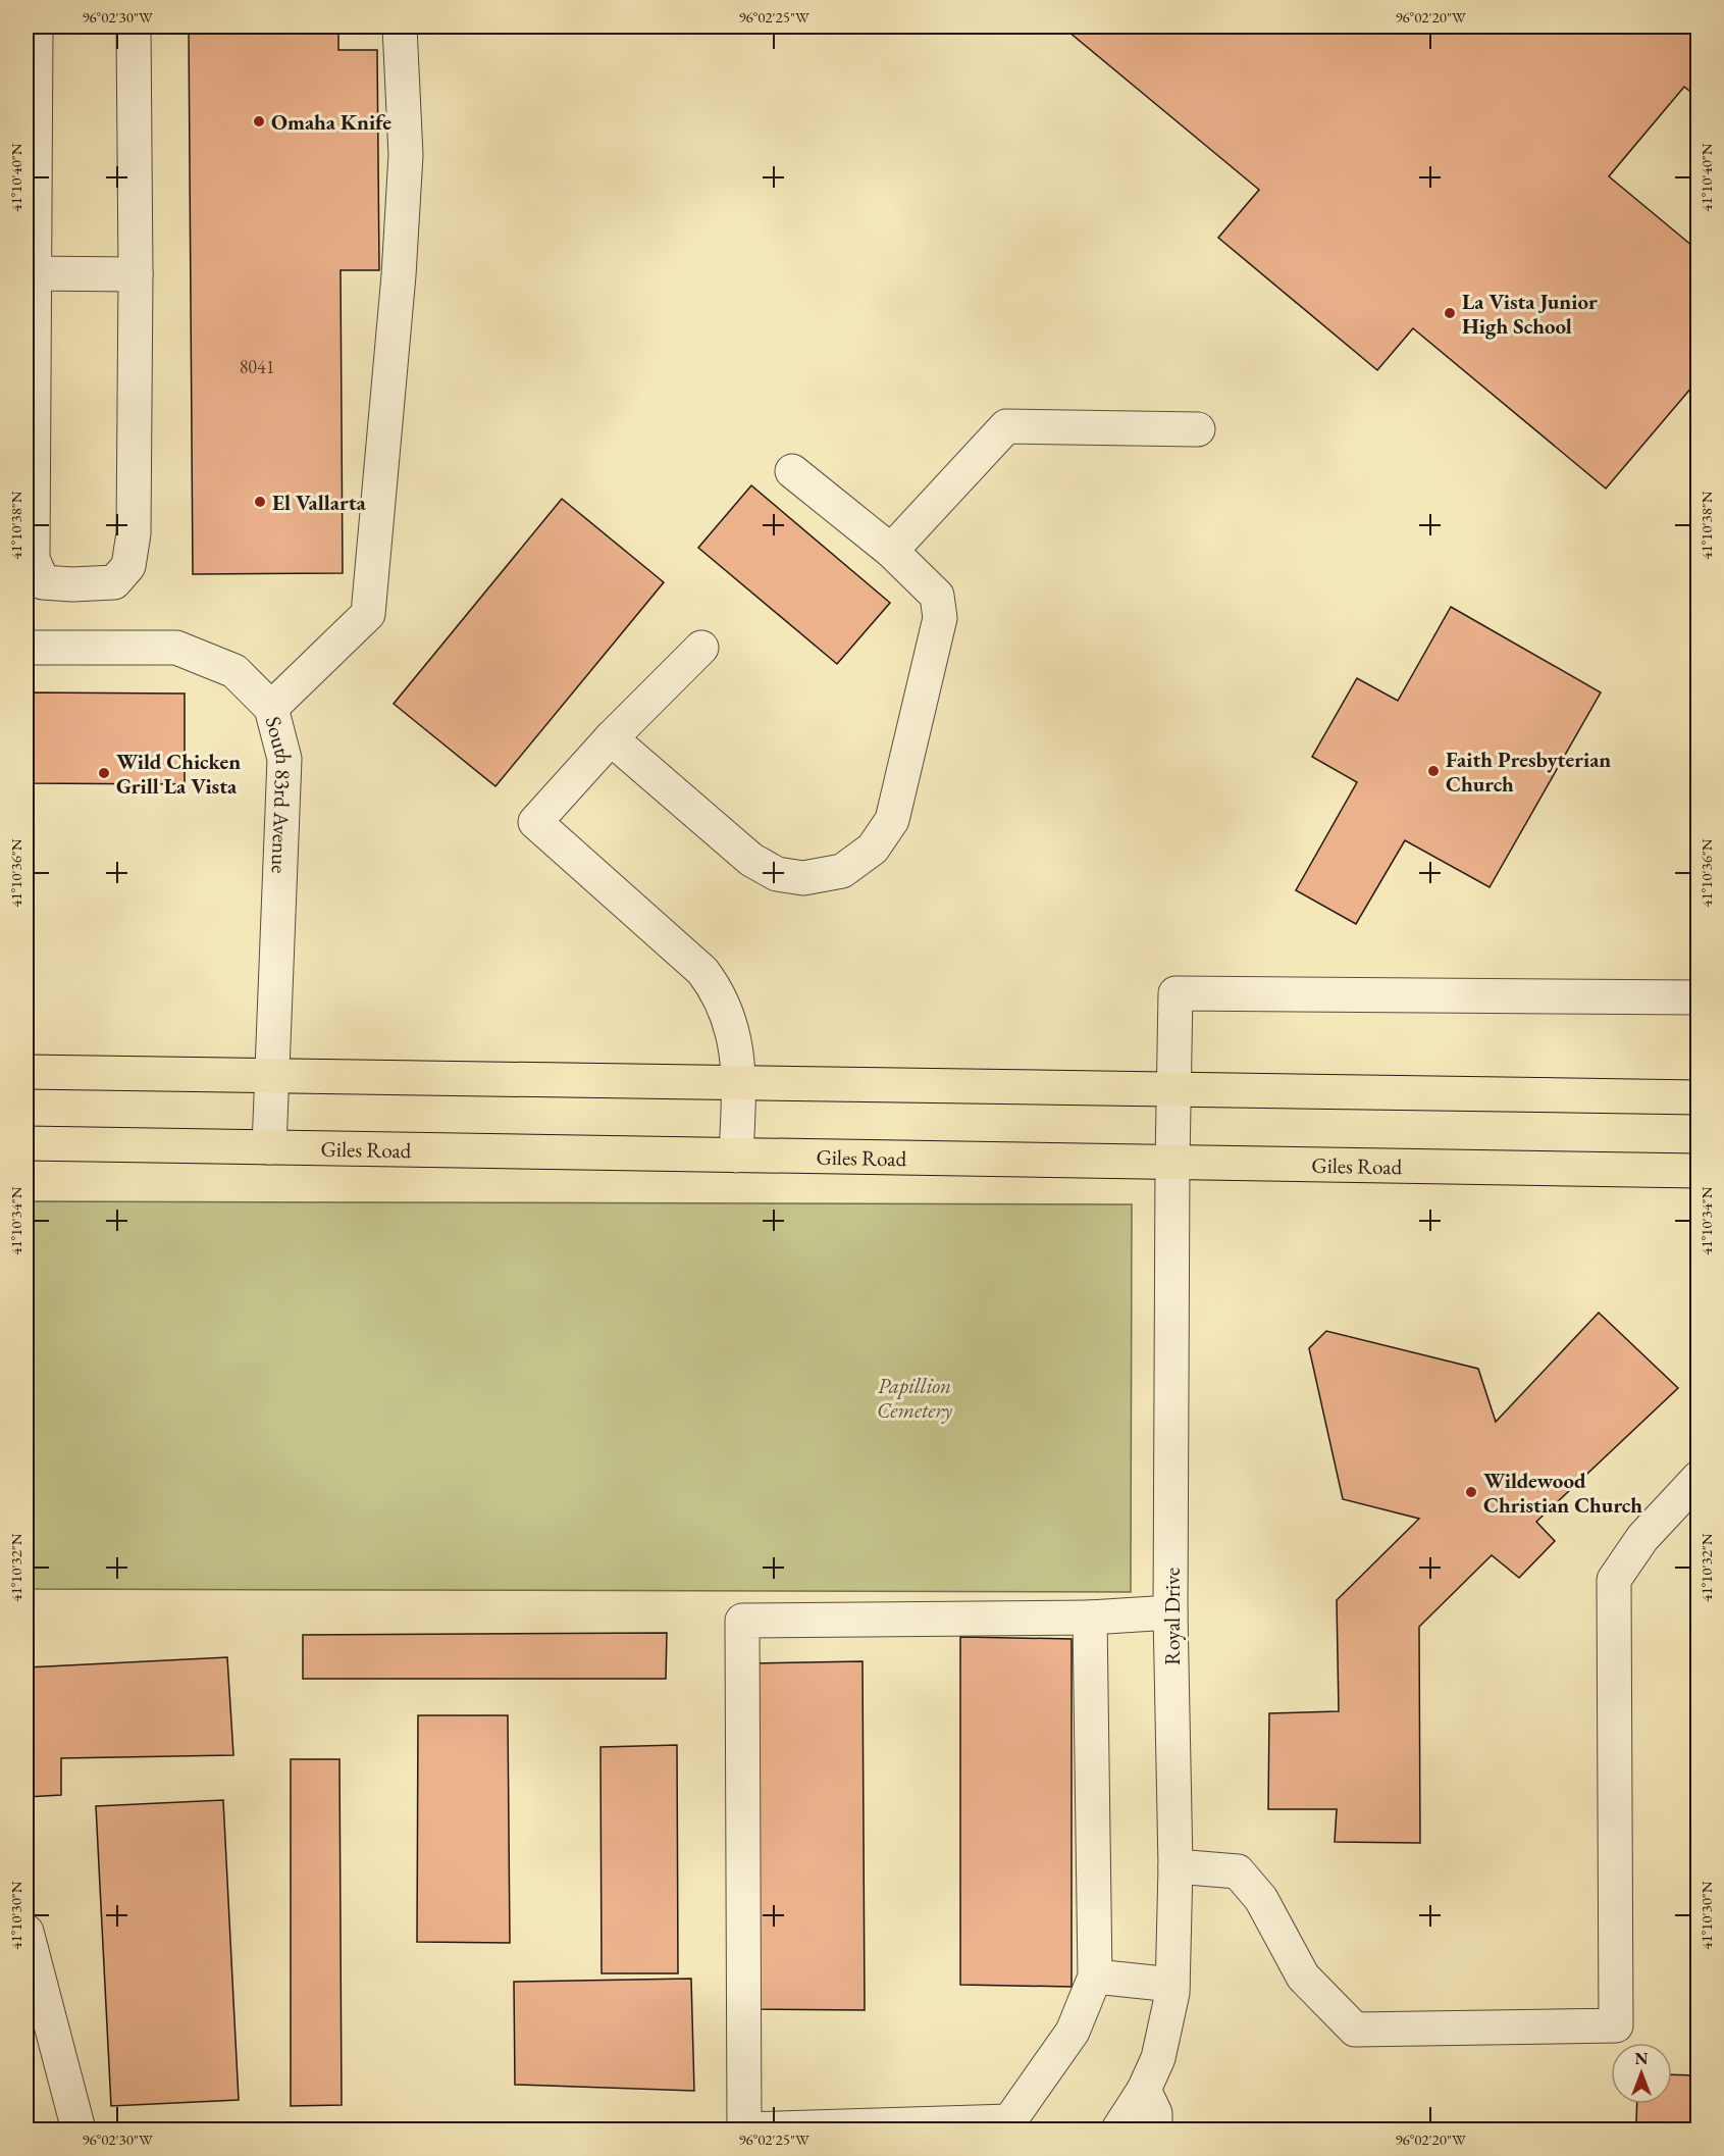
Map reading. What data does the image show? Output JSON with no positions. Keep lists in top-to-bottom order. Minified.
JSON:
{"streets":{"main road":["Giles Road"],"street":["South 83rd Avenue","Royal Drive"]},"crossings":[["South 83rd Avenue","Giles Road"],["Giles Road","Royal Drive"]],"parks":["Papillion Cemetery"],"places":["Omaha Knife","La Vista Junior High School","El Vallarta","Faith Presbyterian Church","Wild Chicken Grill La Vista","Wildewood Christian Church"],"house_numbers":["8041"],"north":"top","coordinates":["96°02'30\"W","96°02'25\"W","96°02'20\"W","41°10'40\"N","41°10'38\"N","41°10'36\"N","41°10'34\"N","41°10'32\"N","41°10'30\"N"]}
